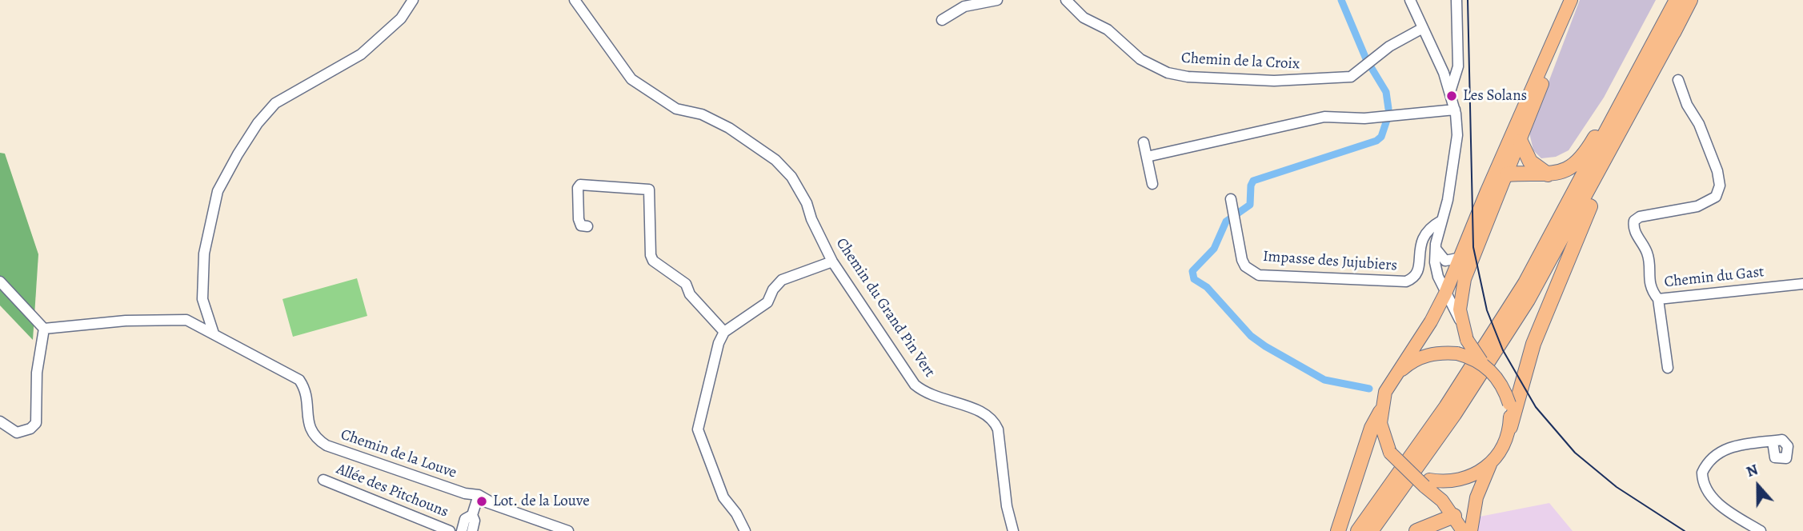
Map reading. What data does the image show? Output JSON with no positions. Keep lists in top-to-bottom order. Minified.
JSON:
{"streets":{"street":["Chemin de la Croix","Impasse des Jujubiers","Chemin du Gast","Chemin du Grand Pin Vert","Chemin de la Louve","Allée des Pitchouns"]},"places":["Les Solans","Lot. de la Louve"],"north":"top"}
